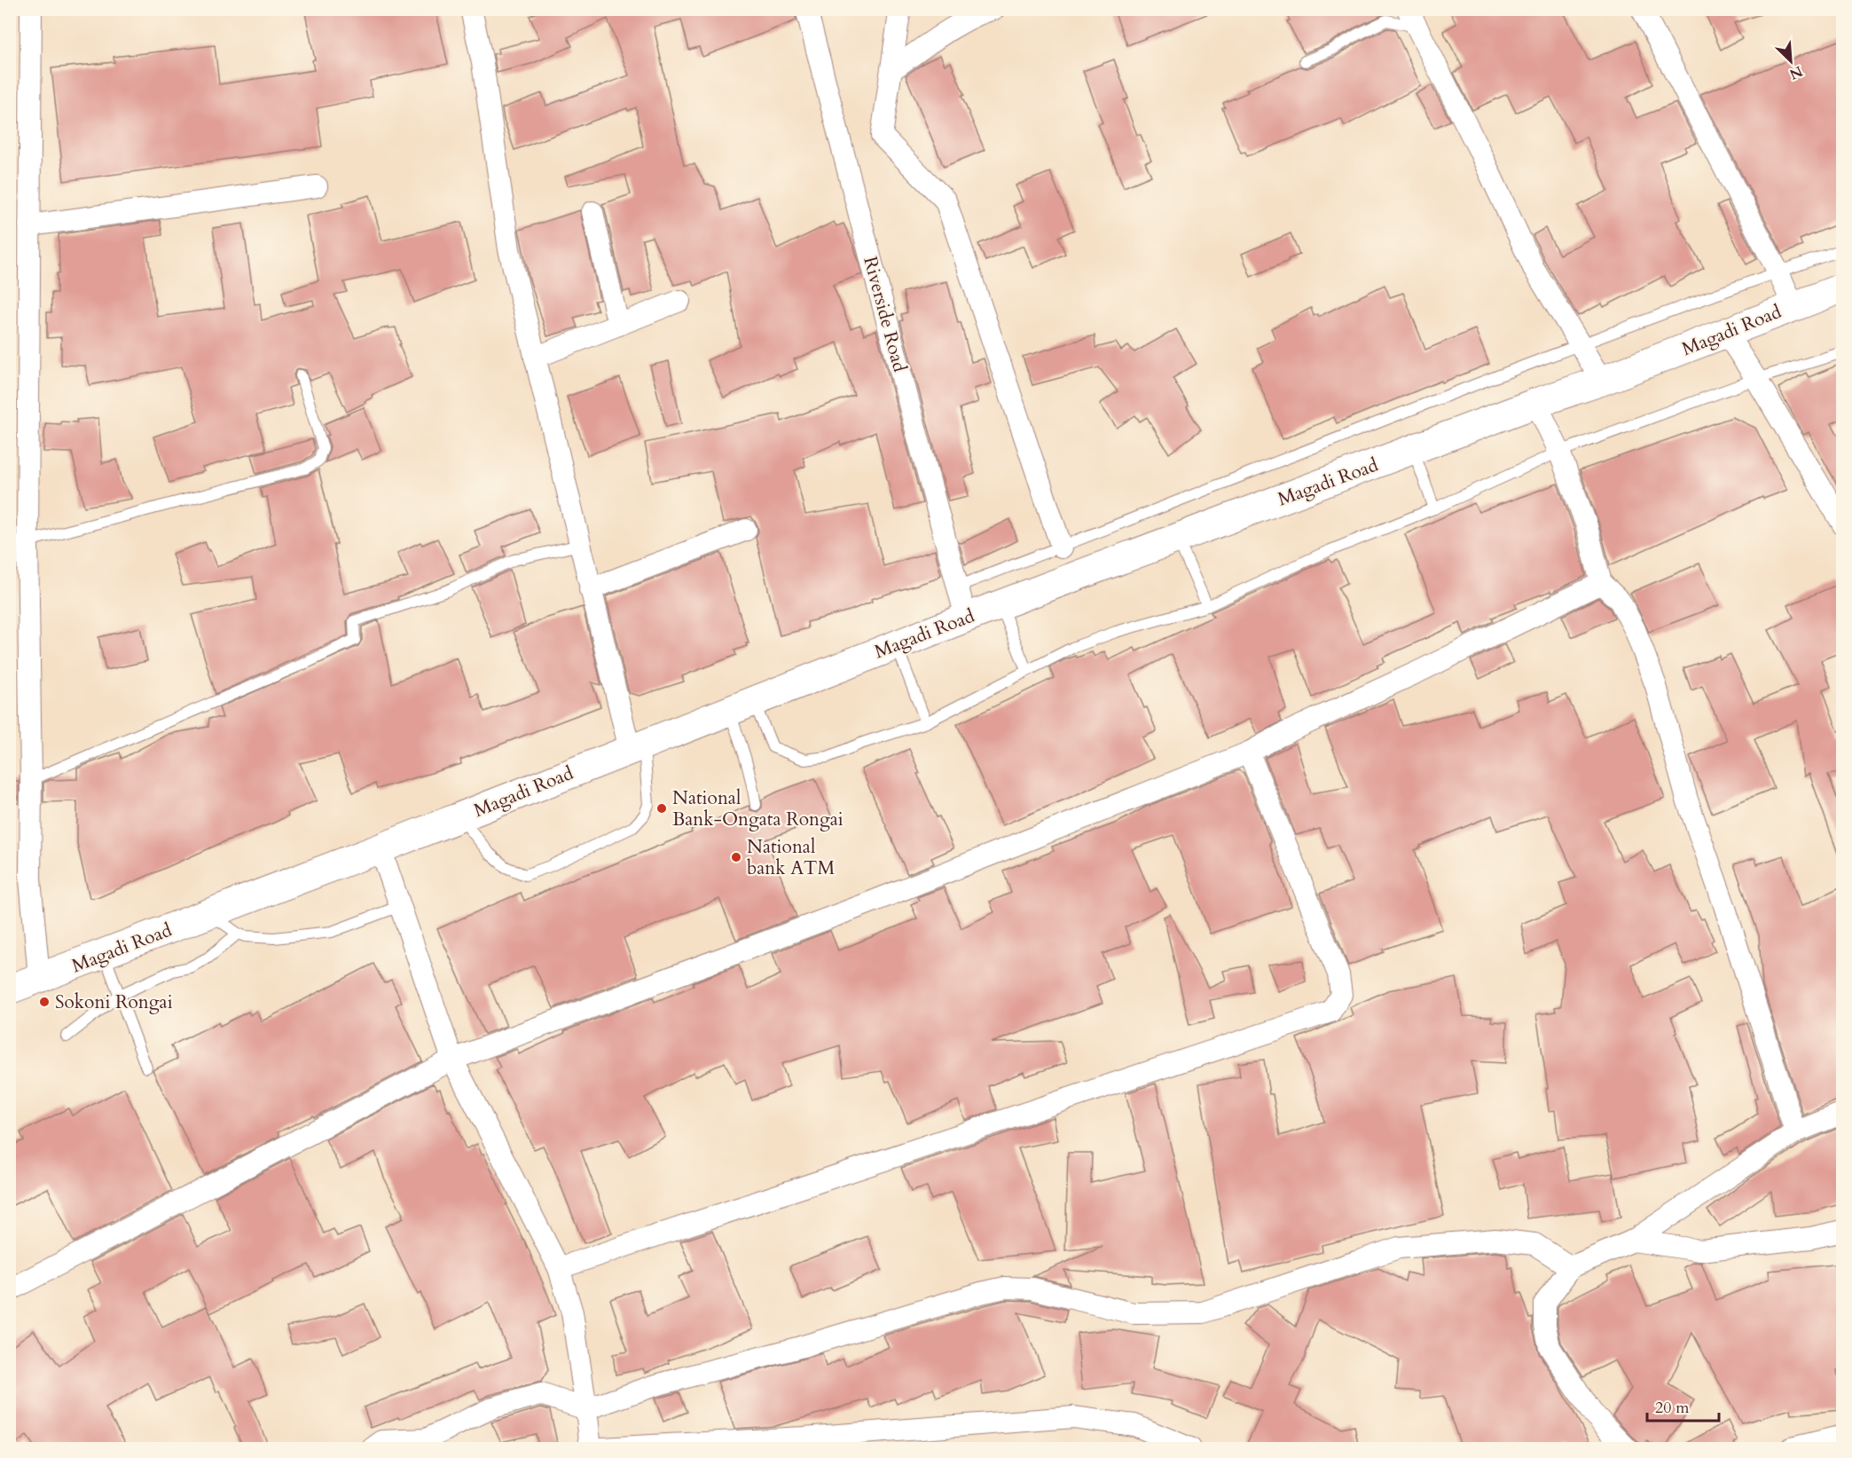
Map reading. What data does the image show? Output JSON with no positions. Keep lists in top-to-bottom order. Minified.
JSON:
{"streets":{"highway":["Magadi Road"],"street":["Riverside Road"]},"crossings":[["Riverside Road","Magadi Road"]],"places":["National Bank-Ongata Rongai","National bank ATM","Sokoni Rongai"],"scale_bar":"20 m","north":"bottom right"}
